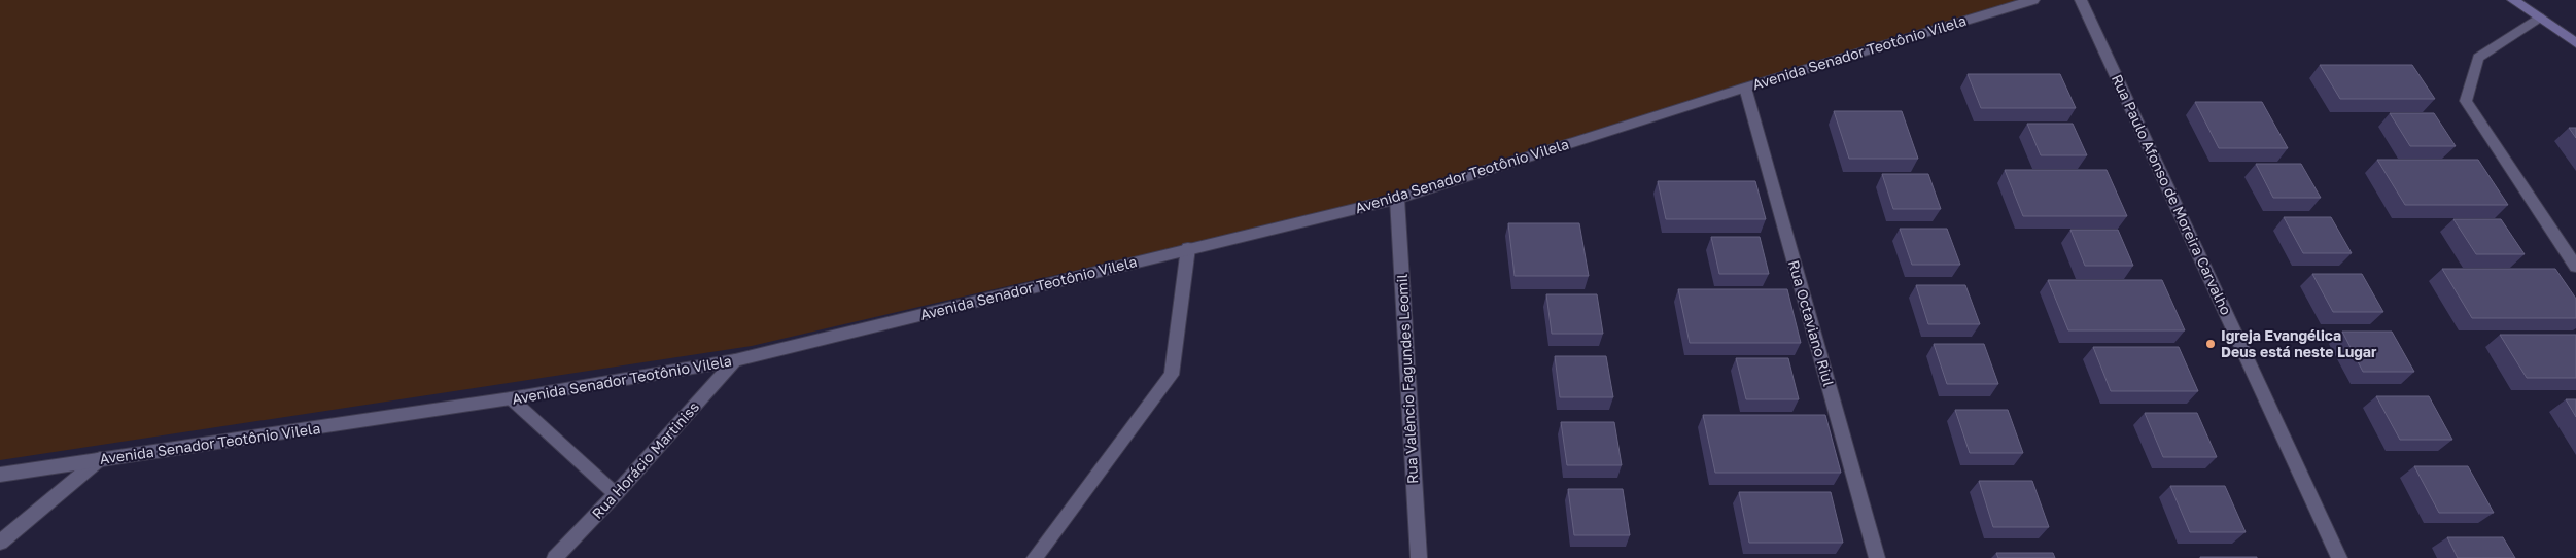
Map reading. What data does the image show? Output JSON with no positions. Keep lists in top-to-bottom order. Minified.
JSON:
{"streets":{"street":["Avenida Senador Teotônio Vilela","Rua Paulo Afonso de Moreira Carvalho","Rua Octaviano Riul","Rua Valêncio Fagundes Leomil","Rua Horácio Martiniss"]},"crossings":[["Avenida Senador Teotônio Vilela","Rua Octaviano Riul"],["Avenida Senador Teotônio Vilela","Rua Valêncio Fagundes Leomil"],["Avenida Senador Teotônio Vilela","Rua Horácio Martiniss"]],"places":["Igreja Evangélica Deus está neste Lugar"]}
